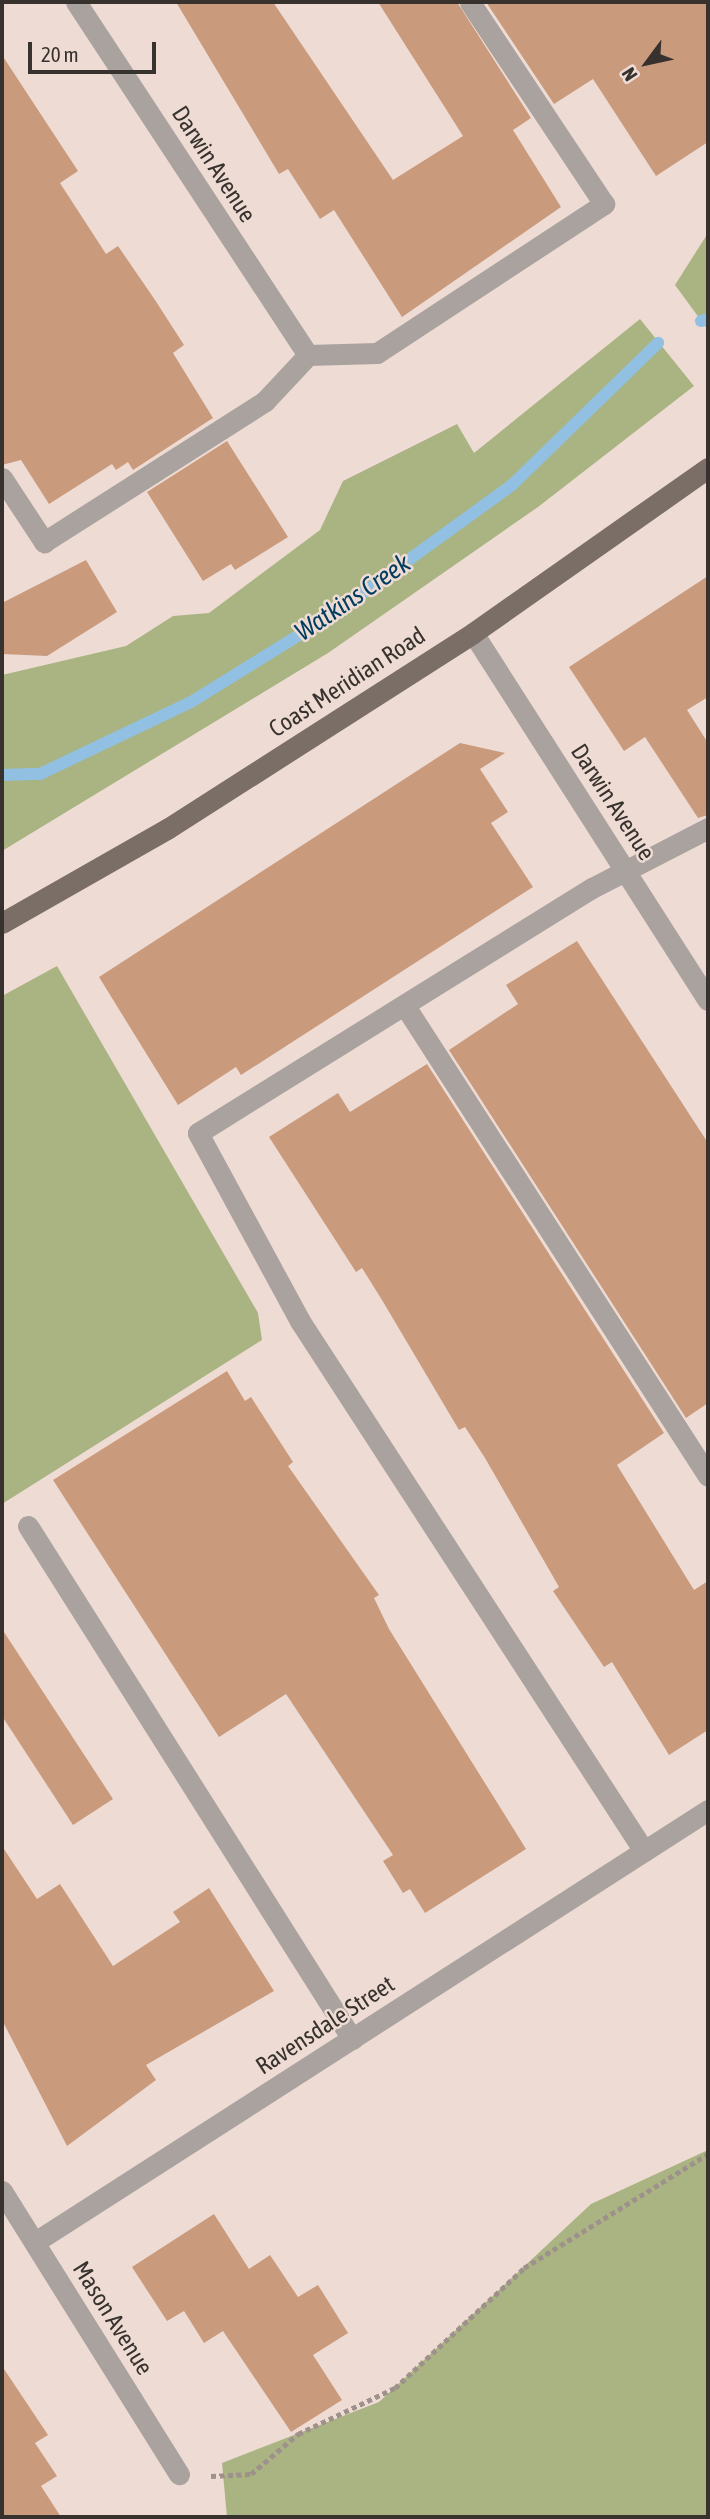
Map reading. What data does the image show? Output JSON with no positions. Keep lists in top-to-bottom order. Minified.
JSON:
{"streets":{"main road":["Coast Meridian Road"],"street":["Darwin Avenue","Ravensdale Street","Mason Avenue"]},"crossings":[["Darwin Avenue","Coast Meridian Road"],["Ravensdale Street","Mason Avenue"]],"water":["Watkins Creek"],"scale_bar":"20 m","north":"bottom left"}
